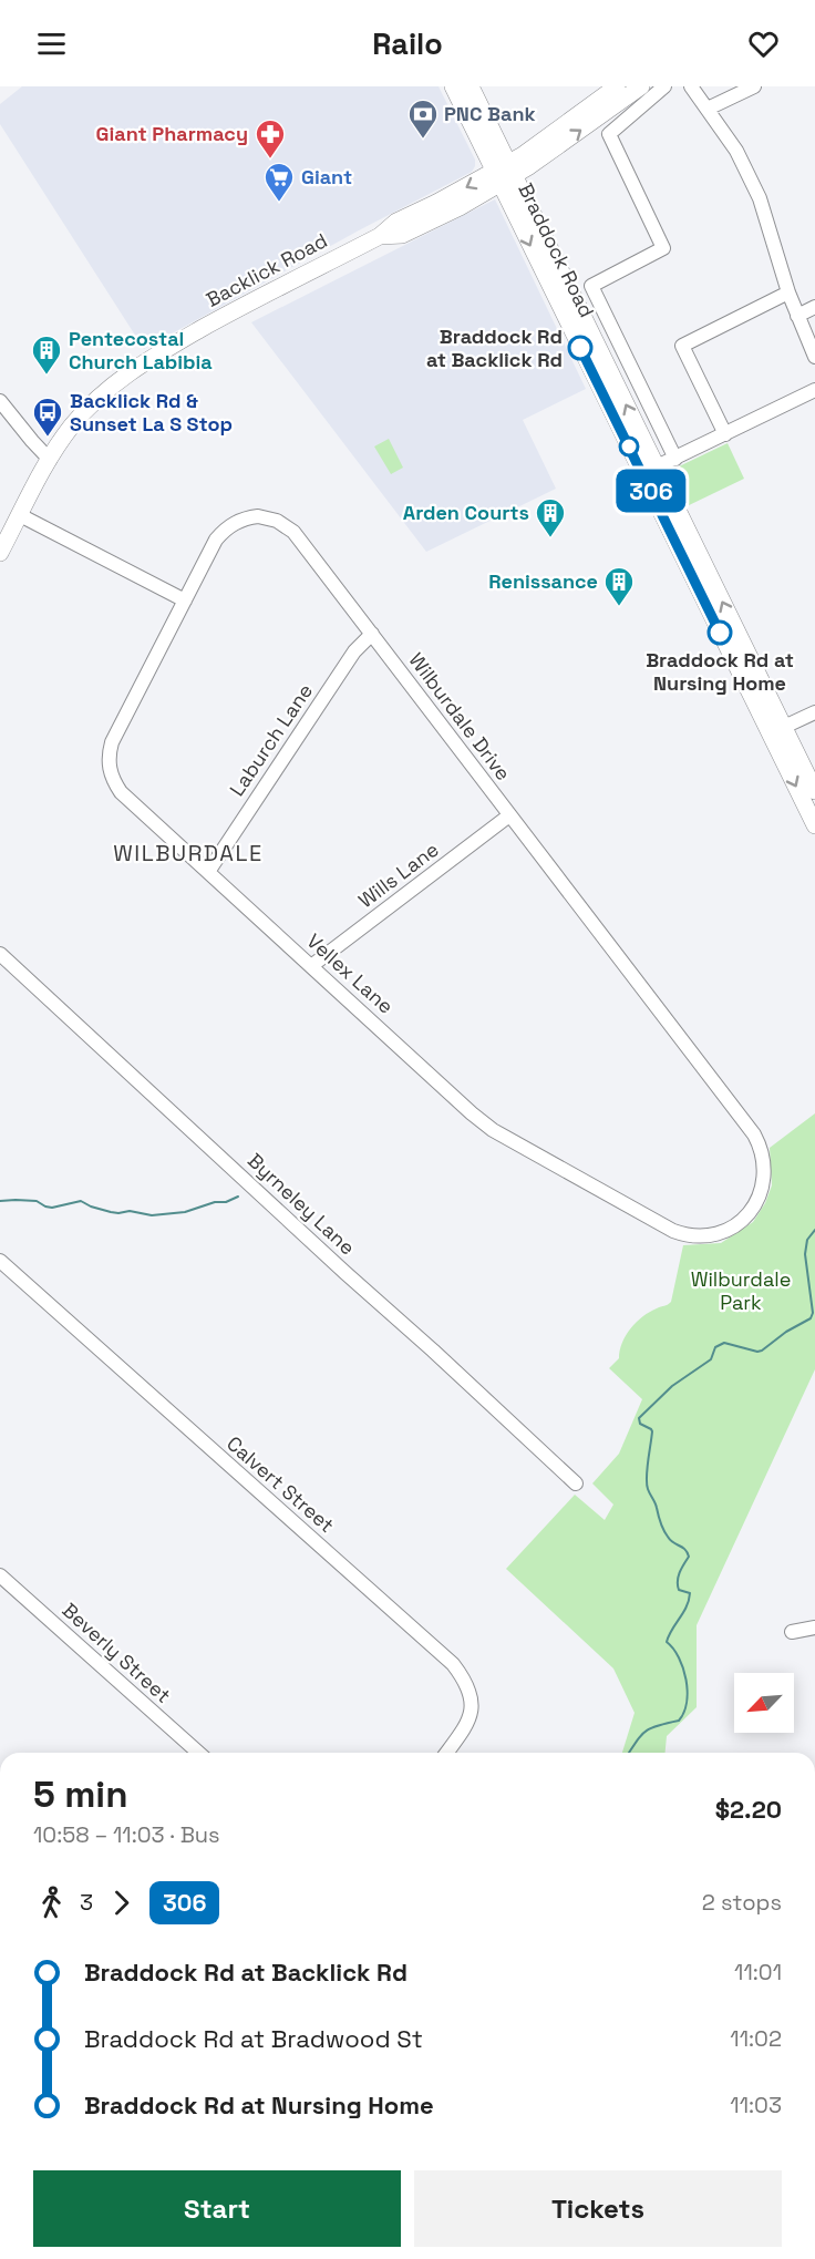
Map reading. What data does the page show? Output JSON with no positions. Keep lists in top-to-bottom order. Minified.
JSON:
{"streets":{"main road":["Braddock Road","Backlick Road"],"street":["Wilburdale Drive","Laburch Lane","Wills Lane","Vellex Lane","Byrneley Lane","Calvert Street","Beverly Street"]},"crossings":[["Braddock Road","Backlick Road"],["Wilburdale Drive","Laburch Lane"],["Wilburdale Drive","Wills Lane"],["Wilburdale Drive","Vellex Lane"],["Laburch Lane","Vellex Lane"],["Wills Lane","Vellex Lane"]],"districts":["WILBURDALE"],"parks":["Wilburdale Park"],"places":{"bank":["PNC Bank"],"pharmacy":["Giant Pharmacy"],"supermarket":["Giant"],"other":["Braddock Rd at Backlick Rd","Braddock Rd at Nursing Home"],"building":["Pentecostal Church Labibia","Arden Courts","Renissance"],"bus stop":["Backlick Rd & Sunset La S Stop"]},"lines":["bus line 306"],"north":"bottom left","page":{"header":"Railo","on_map":"306","heading":["5 min","10:58 – 11:03 · Bus","$2.20"],"legs":["3","306","2 stops"],"list":[{"name":"Braddock Rd at Backlick Rd","value":"11:01"},{"name":"Braddock Rd at Bradwood St","value":"11:02"},{"name":"Braddock Rd at Nursing Home","value":"11:03"}],"buttons":["Start","Tickets"]}}
